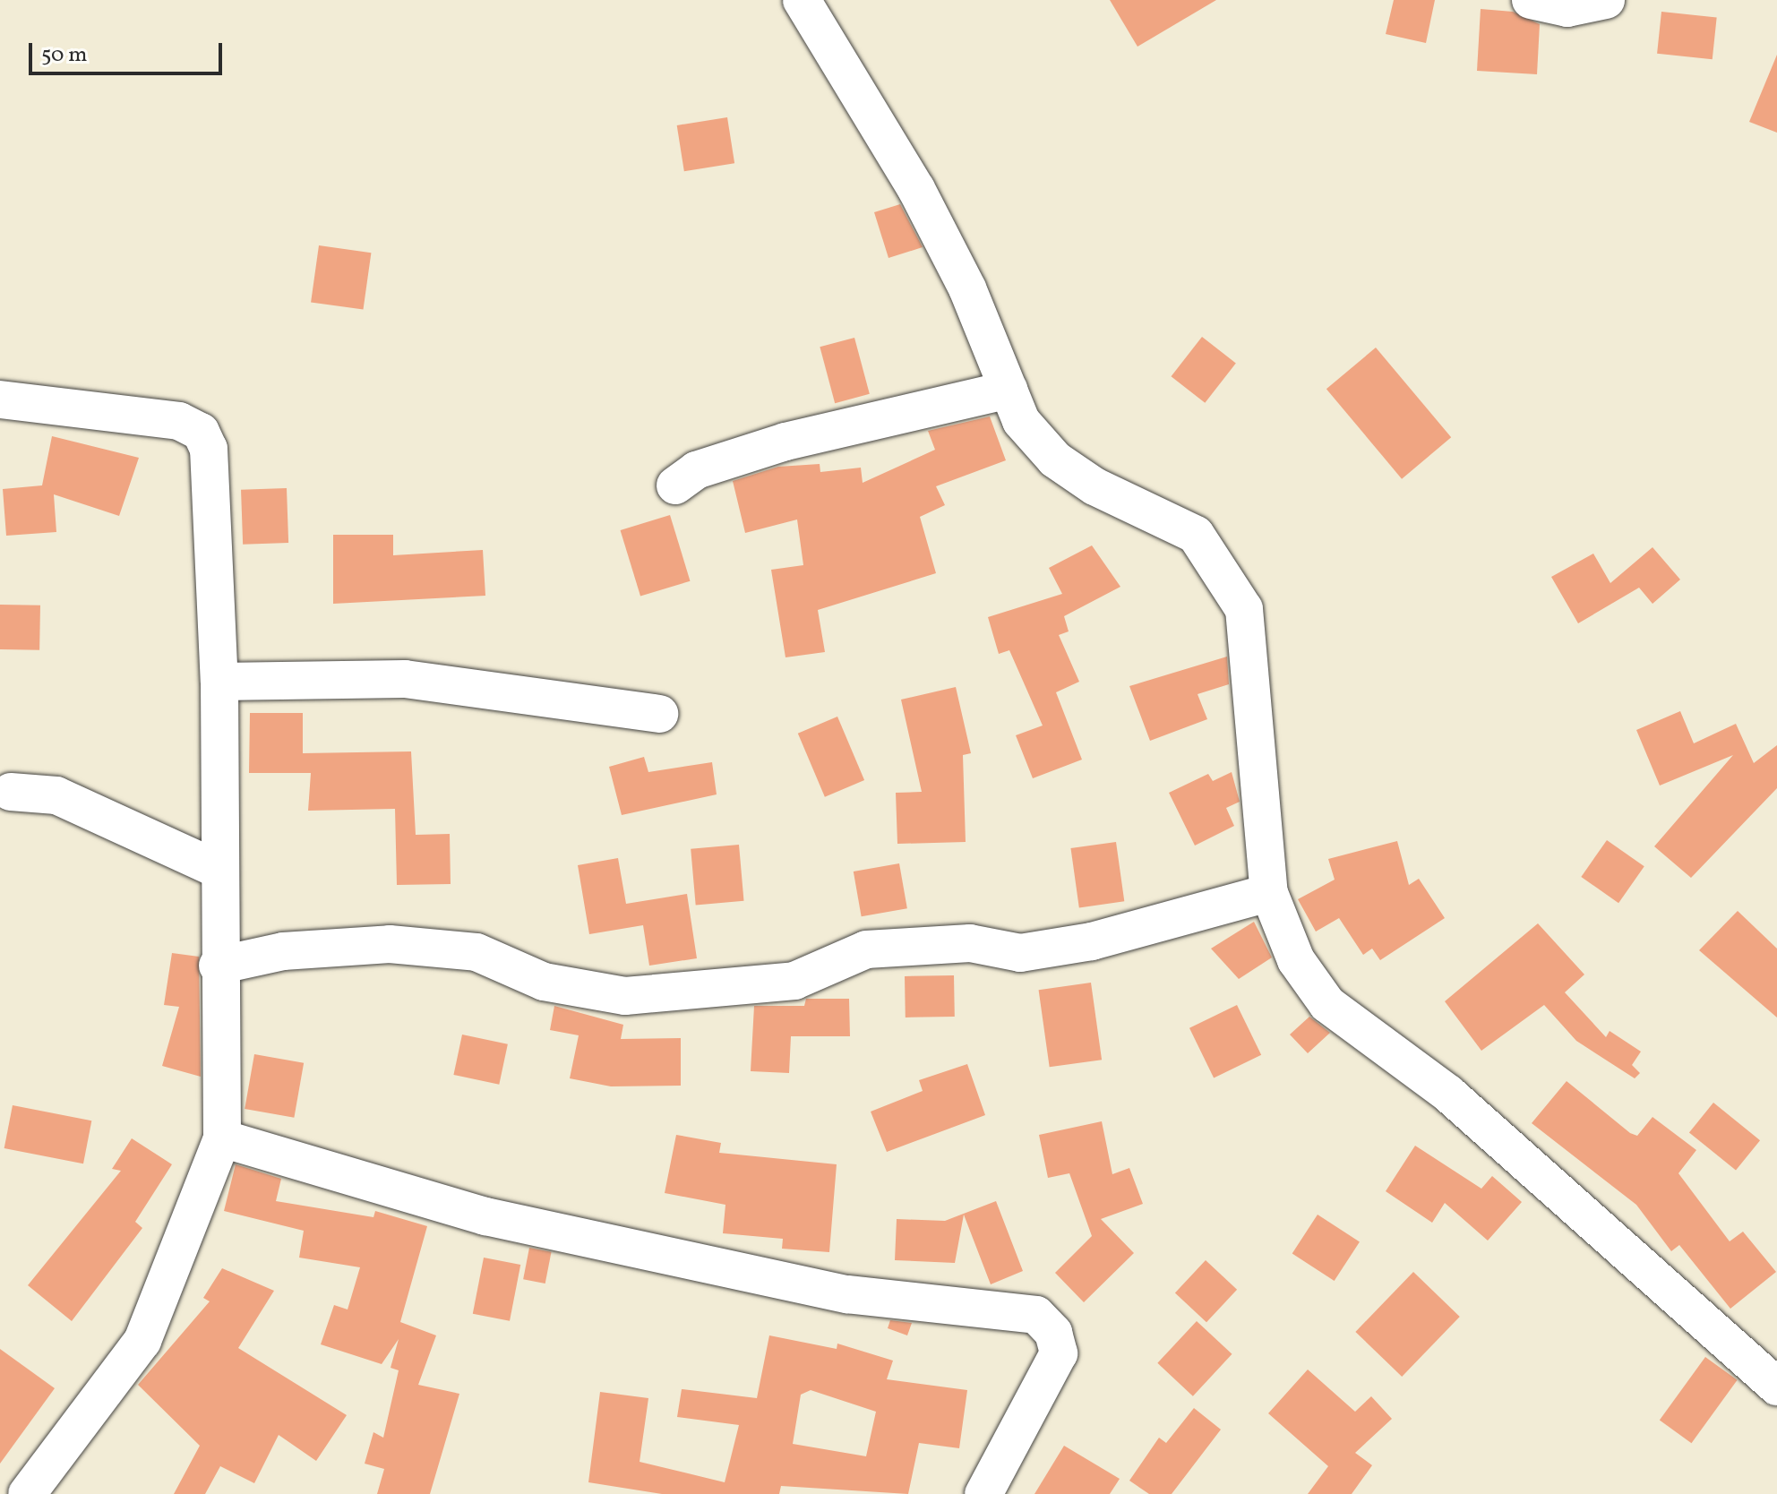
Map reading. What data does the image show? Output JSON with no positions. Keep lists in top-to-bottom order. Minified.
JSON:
{"scale_bar":"50 m"}
